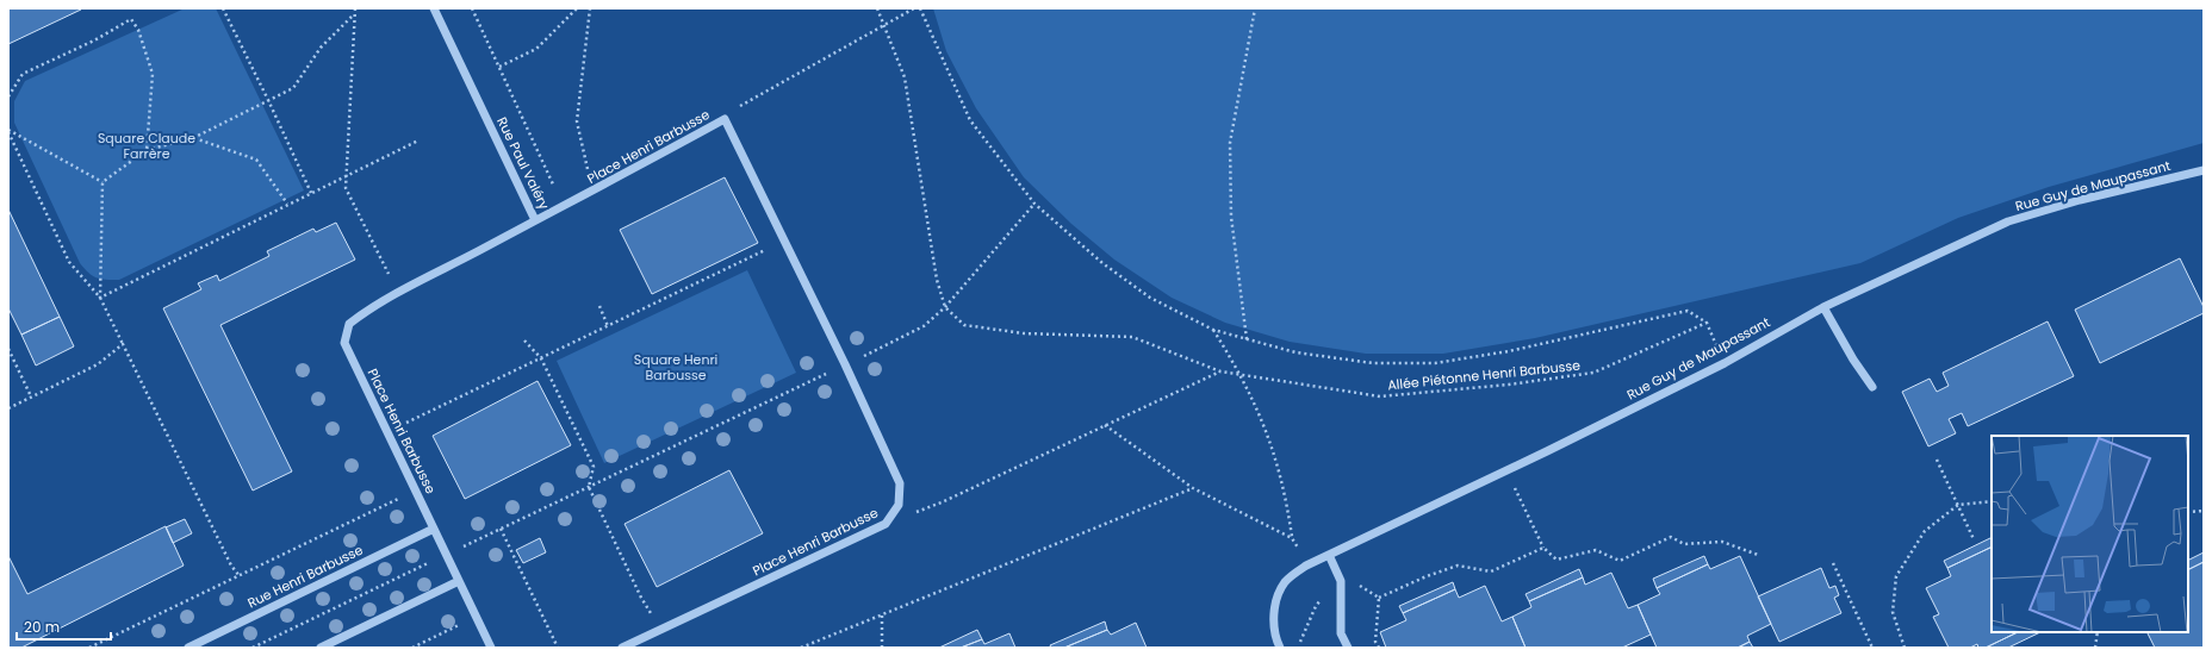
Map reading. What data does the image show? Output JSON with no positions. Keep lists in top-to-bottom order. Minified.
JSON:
{"streets":{"street":["Place Henri Barbusse","Rue Paul Valéry","Rue Guy de Maupassant","Rue Henri Barbusse"],"path":["Allée Piétonne Henri Barbusse"]},"crossings":[["Place Henri Barbusse","Rue Paul Valéry"],["Place Henri Barbusse","Rue Henri Barbusse"]],"parks":["Square Claude Farrère","Square Henri Barbusse"],"scale_bar":"20 m"}
